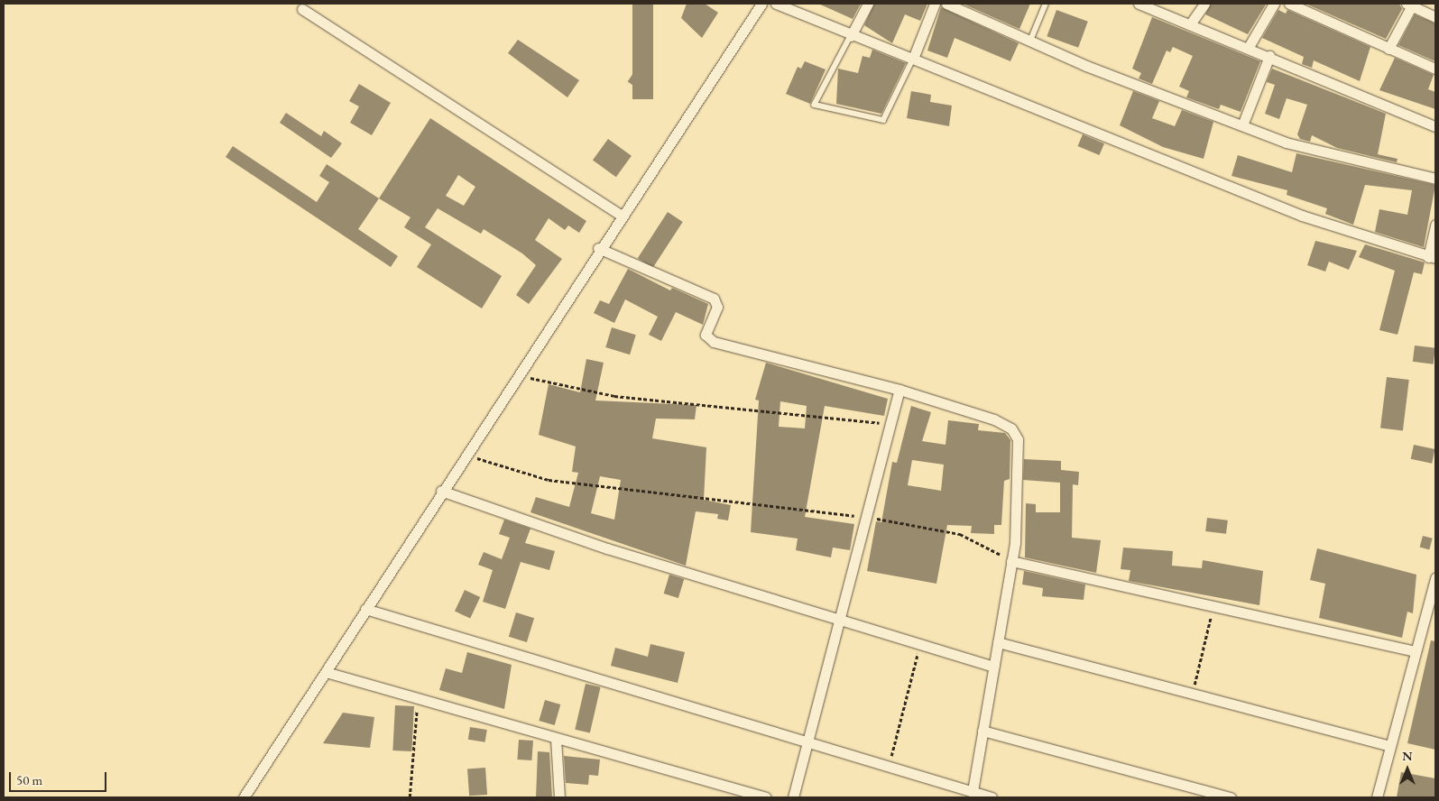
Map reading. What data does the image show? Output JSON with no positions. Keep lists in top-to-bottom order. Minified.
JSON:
{"scale_bar":"50 m","north":"top"}
